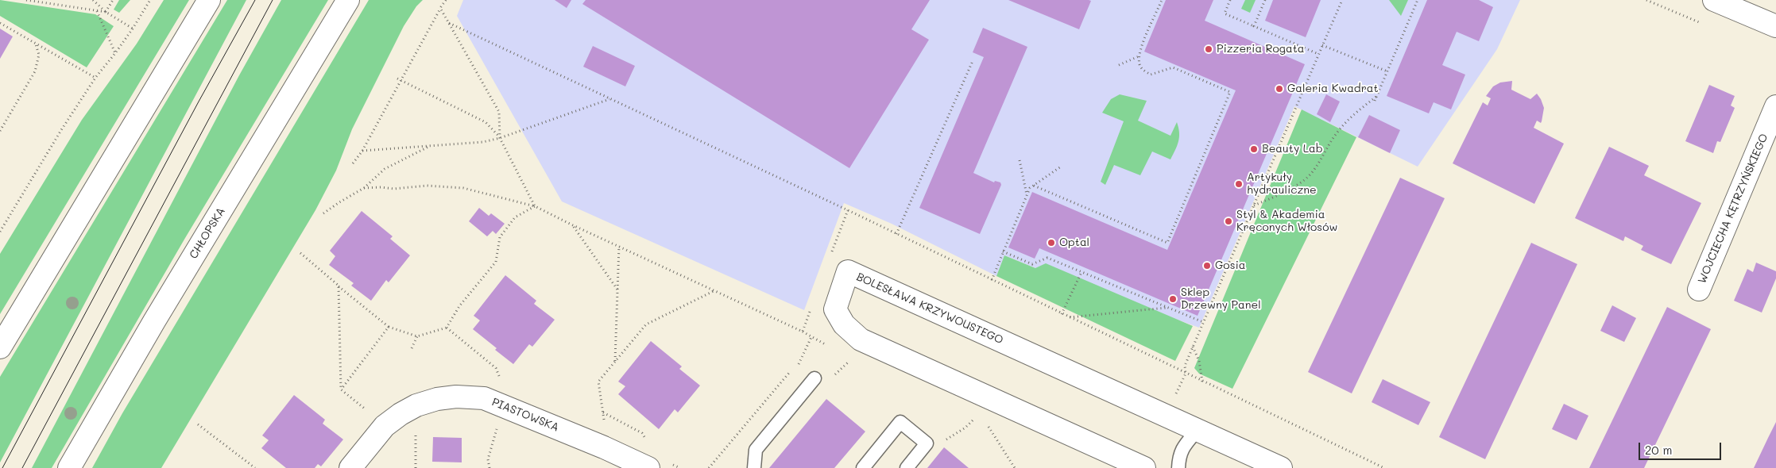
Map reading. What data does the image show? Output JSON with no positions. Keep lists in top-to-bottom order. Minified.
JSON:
{"streets":{"street":["WOJCIECHA KĘTRZYŃSKIEGO","CHŁOPSKA","BOLESŁAWA KRZYWOUSTEGO","PIASTOWSKA"]},"places":["Pizzeria Rogata","Galeria Kwadrat","Beauty Lab","Artykuły hydrauliczne","Styl & Akademia Kręconych Włosów","Optal","Gosia","Sklep Drzewny Panel"],"scale_bar":"20 m"}
